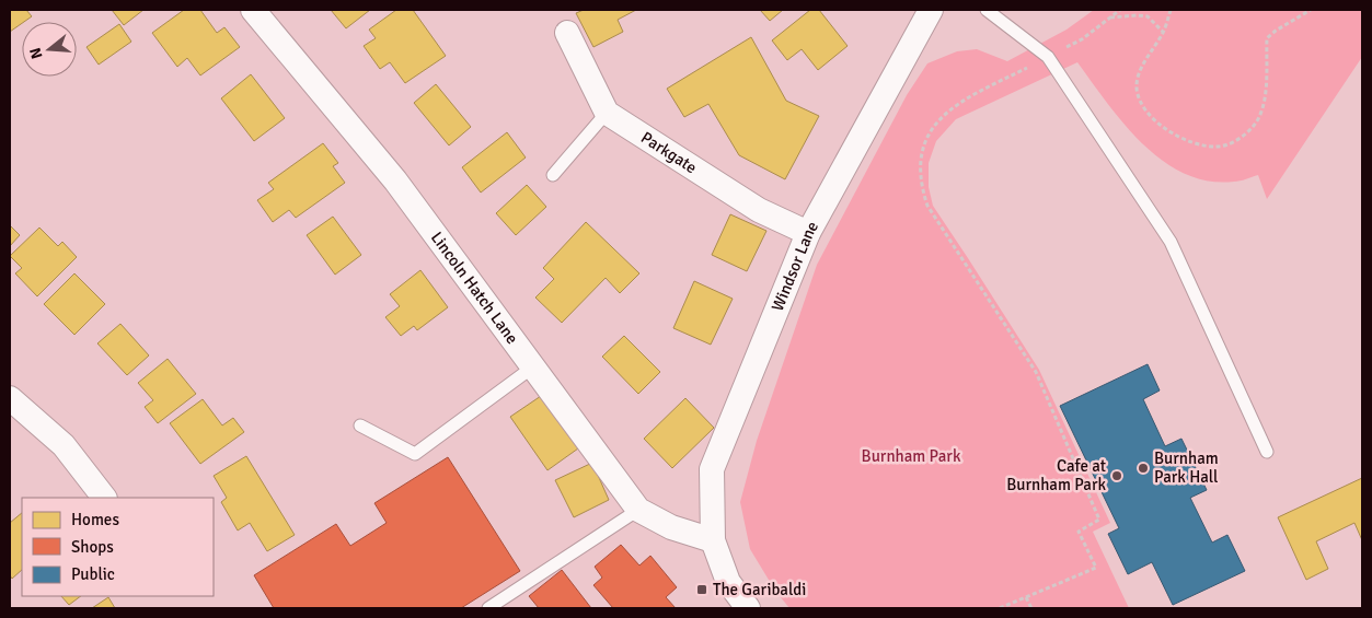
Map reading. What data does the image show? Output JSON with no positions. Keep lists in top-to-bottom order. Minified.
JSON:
{"streets":{"street":["Parkgate","Windsor Lane","Lincoln Hatch Lane"]},"crossings":[["Parkgate","Windsor Lane"],["Windsor Lane","Lincoln Hatch Lane"]],"parks":["Burnham Park"],"places":{"other":["Burnham Park Hall","Cafe at Burnham Park"],"transit":["The Garibaldi"]},"legend":["Homes","Shops","Public"],"north":"left"}
